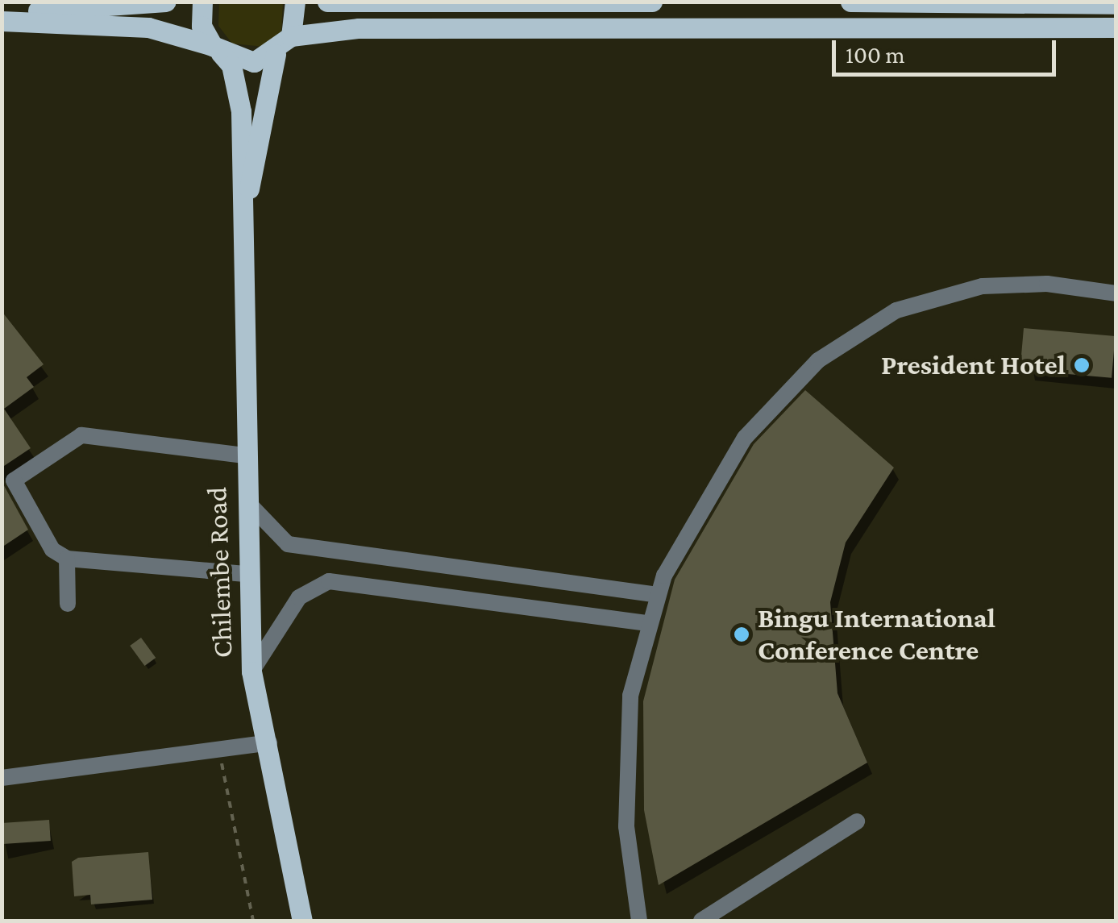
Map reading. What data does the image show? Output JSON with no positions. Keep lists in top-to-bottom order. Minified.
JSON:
{"streets":{"main road":["Chilembe Road"]},"places":["President Hotel","Bingu International Conference Centre"],"scale_bar":"100 m"}
